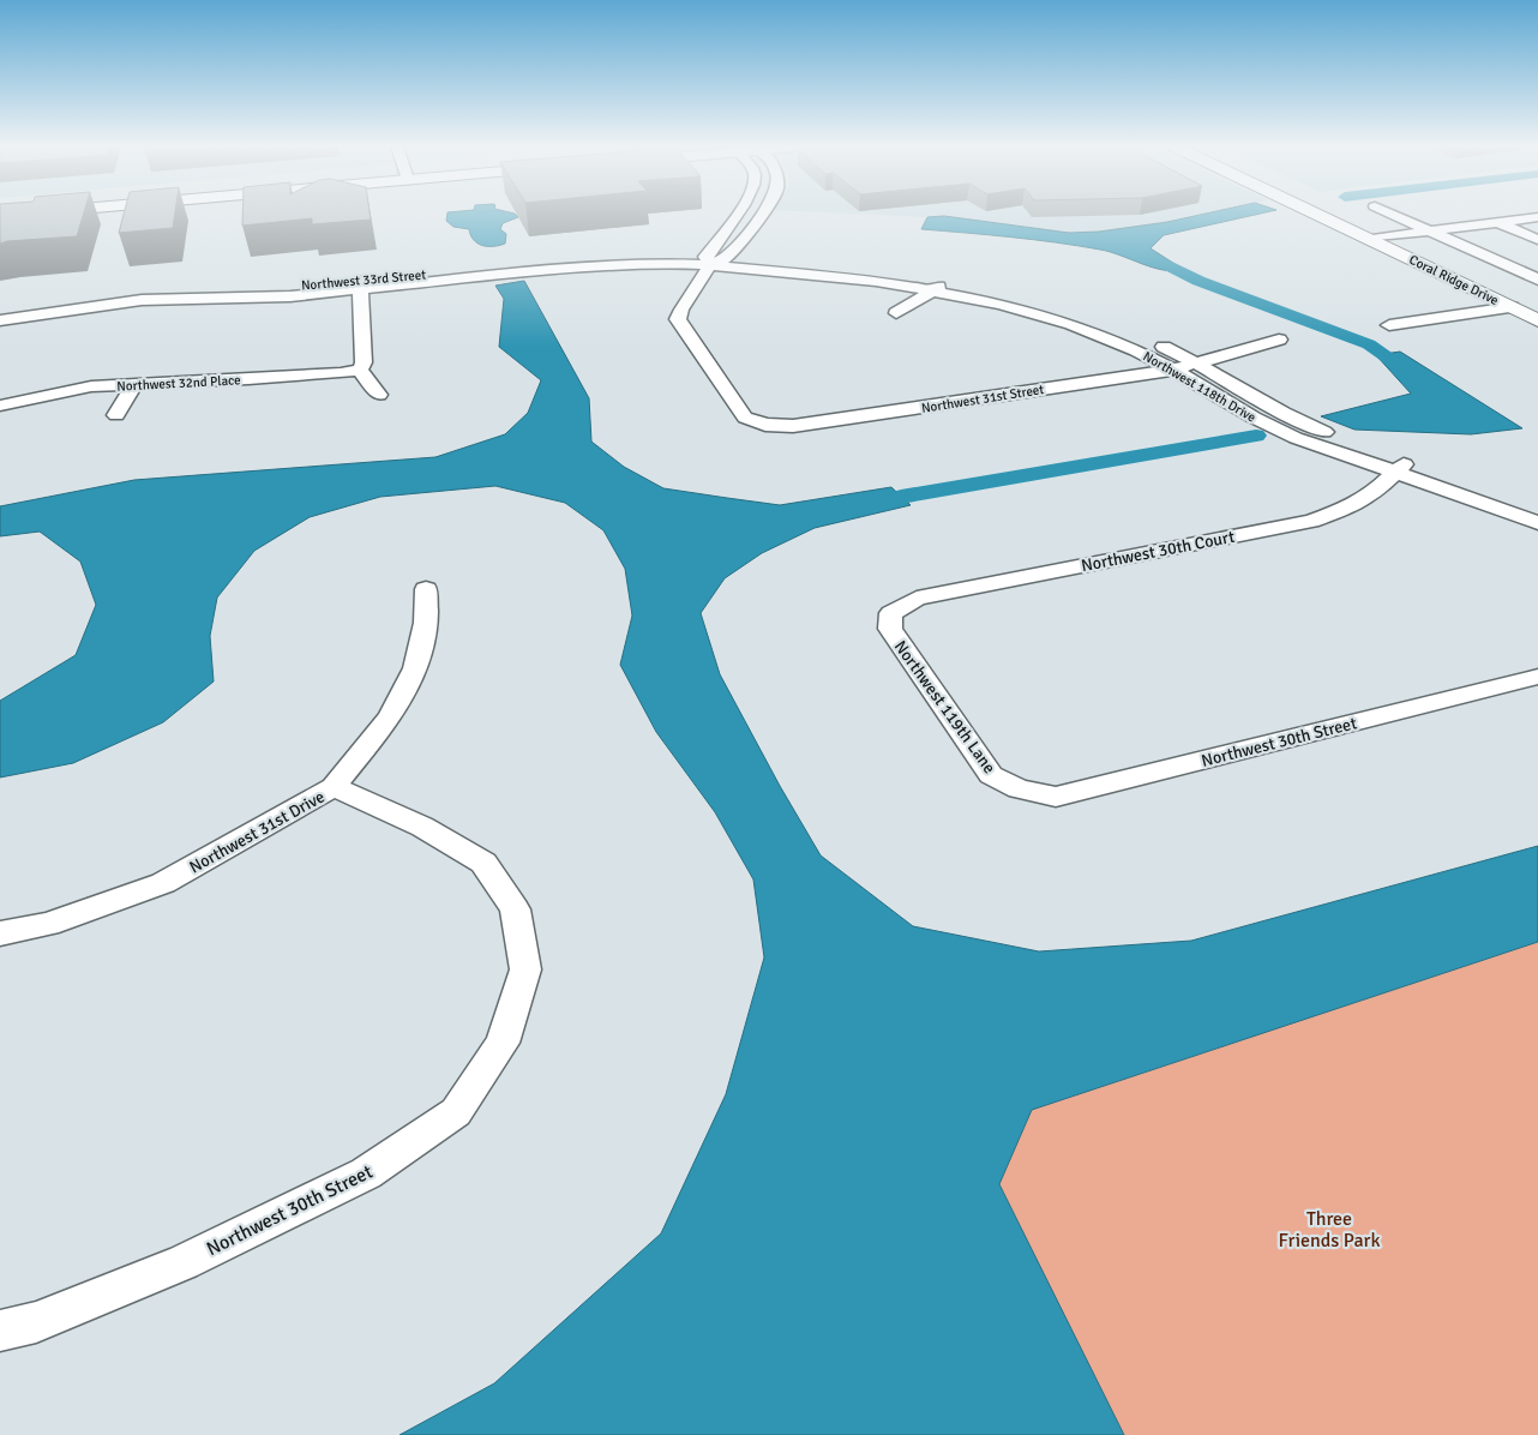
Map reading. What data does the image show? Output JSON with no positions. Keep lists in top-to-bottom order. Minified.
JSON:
{"streets":{"main road":["Coral Ridge Drive"],"street":["Northwest 33rd Street","Northwest 32nd Place","Northwest 118th Drive","Northwest 31st Street","Northwest 30th Court","Northwest 119th Lane","Northwest 30th Street","Northwest 31st Drive"]},"crossings":[["Northwest 33rd Street","Northwest 118th Drive"],["Northwest 33rd Street","Northwest 31st Street"],["Northwest 118th Drive","Northwest 31st Street"],["Northwest 118th Drive","Northwest 30th Court"],["Northwest 30th Court","Northwest 119th Lane"],["Northwest 119th Lane","Northwest 30th Street"],["Northwest 30th Street","Northwest 31st Drive"]],"parks":["Three Friends Park"]}
